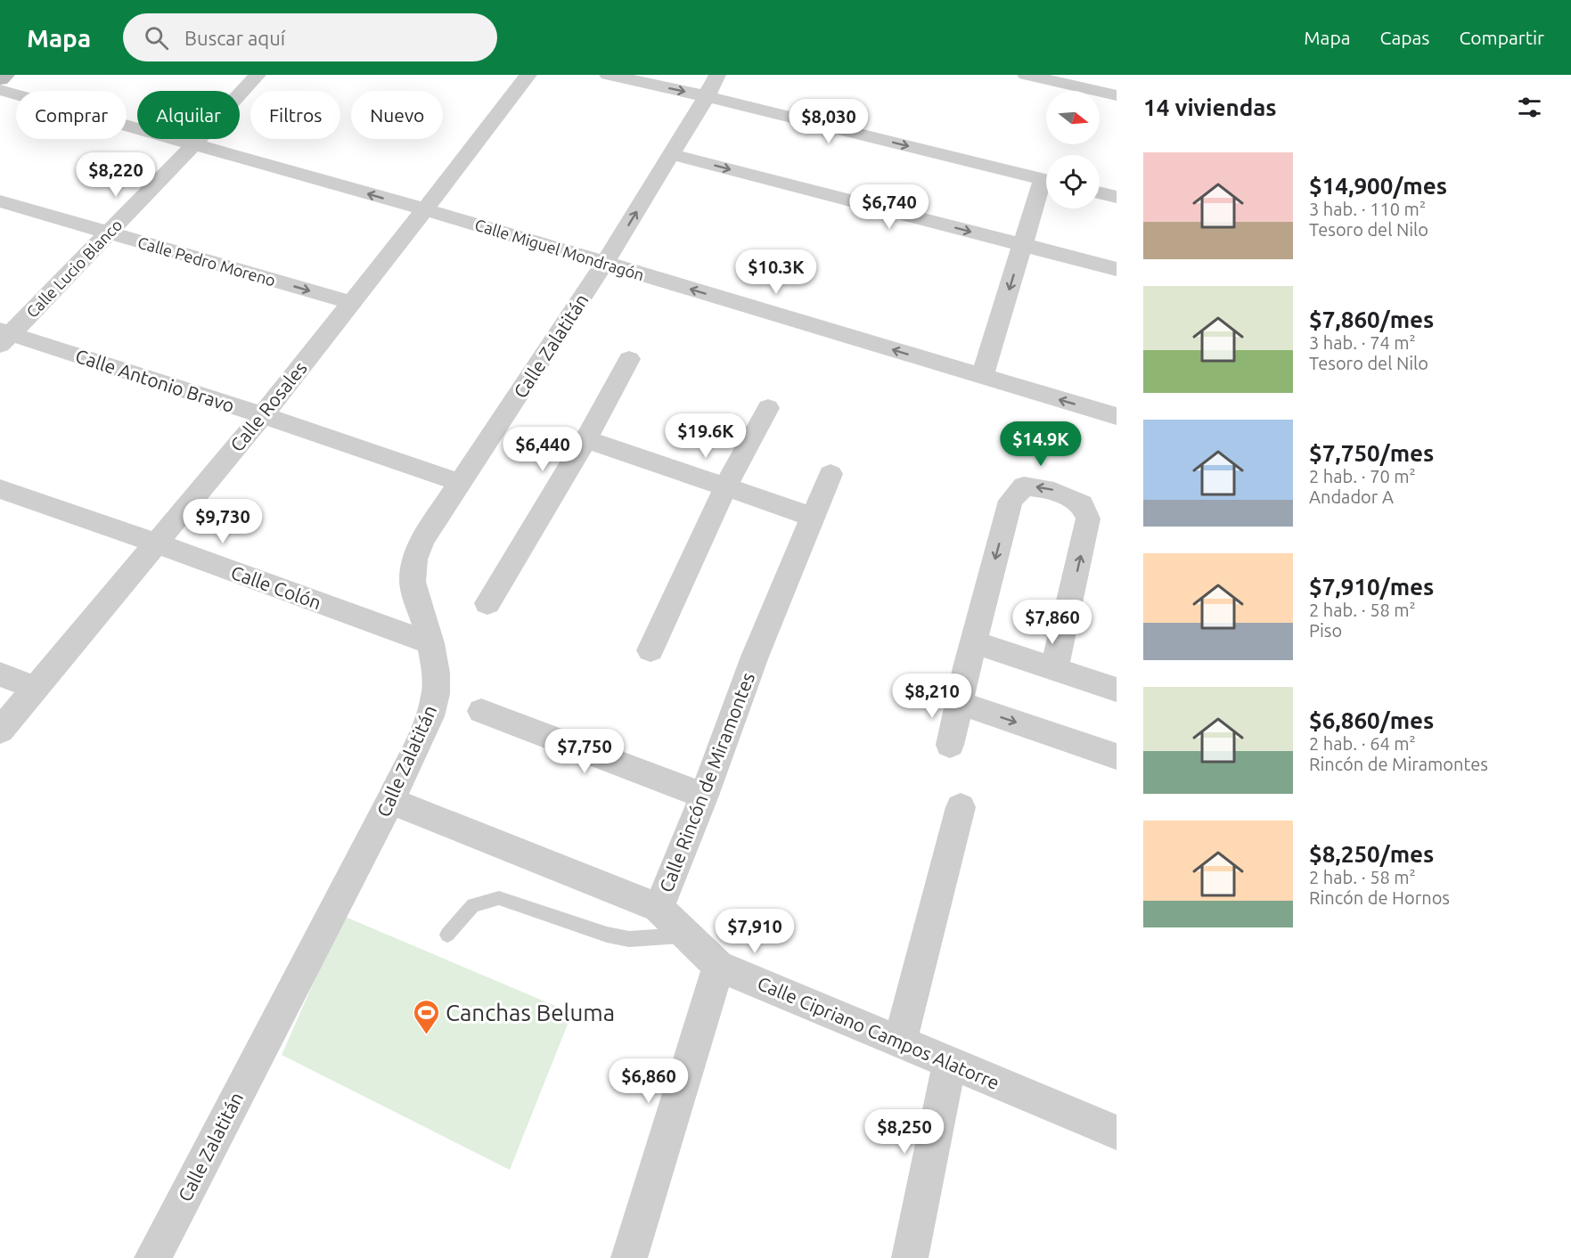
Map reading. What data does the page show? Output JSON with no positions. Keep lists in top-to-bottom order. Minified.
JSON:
{"streets":{"street":["Calle Miguel Mondragón","Calle Pedro Moreno","Calle Lucio Blanco","Calle Zalatitán","Calle Antonio Bravo","Calle Rosales","Calle Colón","Calle Rincón de Miramontes","Calle Cipriano Campos Alatorre"]},"crossings":[["Calle Miguel Mondragón","Calle Lucio Blanco"],["Calle Miguel Mondragón","Calle Zalatitán"],["Calle Miguel Mondragón","Calle Rosales"],["Calle Pedro Moreno","Calle Lucio Blanco"],["Calle Pedro Moreno","Calle Rosales"],["Calle Lucio Blanco","Calle Antonio Bravo"],["Calle Zalatitán","Calle Antonio Bravo"],["Calle Zalatitán","Calle Colón"],["Calle Zalatitán","Calle Cipriano Campos Alatorre"],["Calle Antonio Bravo","Calle Rosales"],["Calle Rosales","Calle Colón"],["Calle Rincón de Miramontes","Calle Cipriano Campos Alatorre"]],"one_way":["Calle Pedro Moreno"],"places":{"sports":["Canchas Beluma"]},"north":"right","page":{"header":"Mapa","search":"Buscar aquí","nav":["Mapa","Capas","Compartir"],"heading":"14 viviendas","chip":["Comprar","Alquilar","Filtros","Nuevo"],"price":["$8,030","$8,220","$6,740","$10.3K","$19.6K","$14.9K","$6,440","$9,730","$7,860","$8,210","$7,750","$7,910","$6,860","$8,250"],"list":[{"name":"$14,900/mes","note":"3 hab. · 110 m² · Tesoro del Nilo"},{"name":"$7,860/mes","note":"3 hab. · 74 m² · Tesoro del Nilo"},{"name":"$7,750/mes","note":"2 hab. · 70 m² · Andador A"},{"name":"$7,910/mes","note":"2 hab. · 58 m² · Piso"},{"name":"$6,860/mes","note":"2 hab. · 64 m² · Rincón de Miramontes"},{"name":"$8,250/mes","note":"2 hab. · 58 m² · Rincón de Hornos"}]}}
